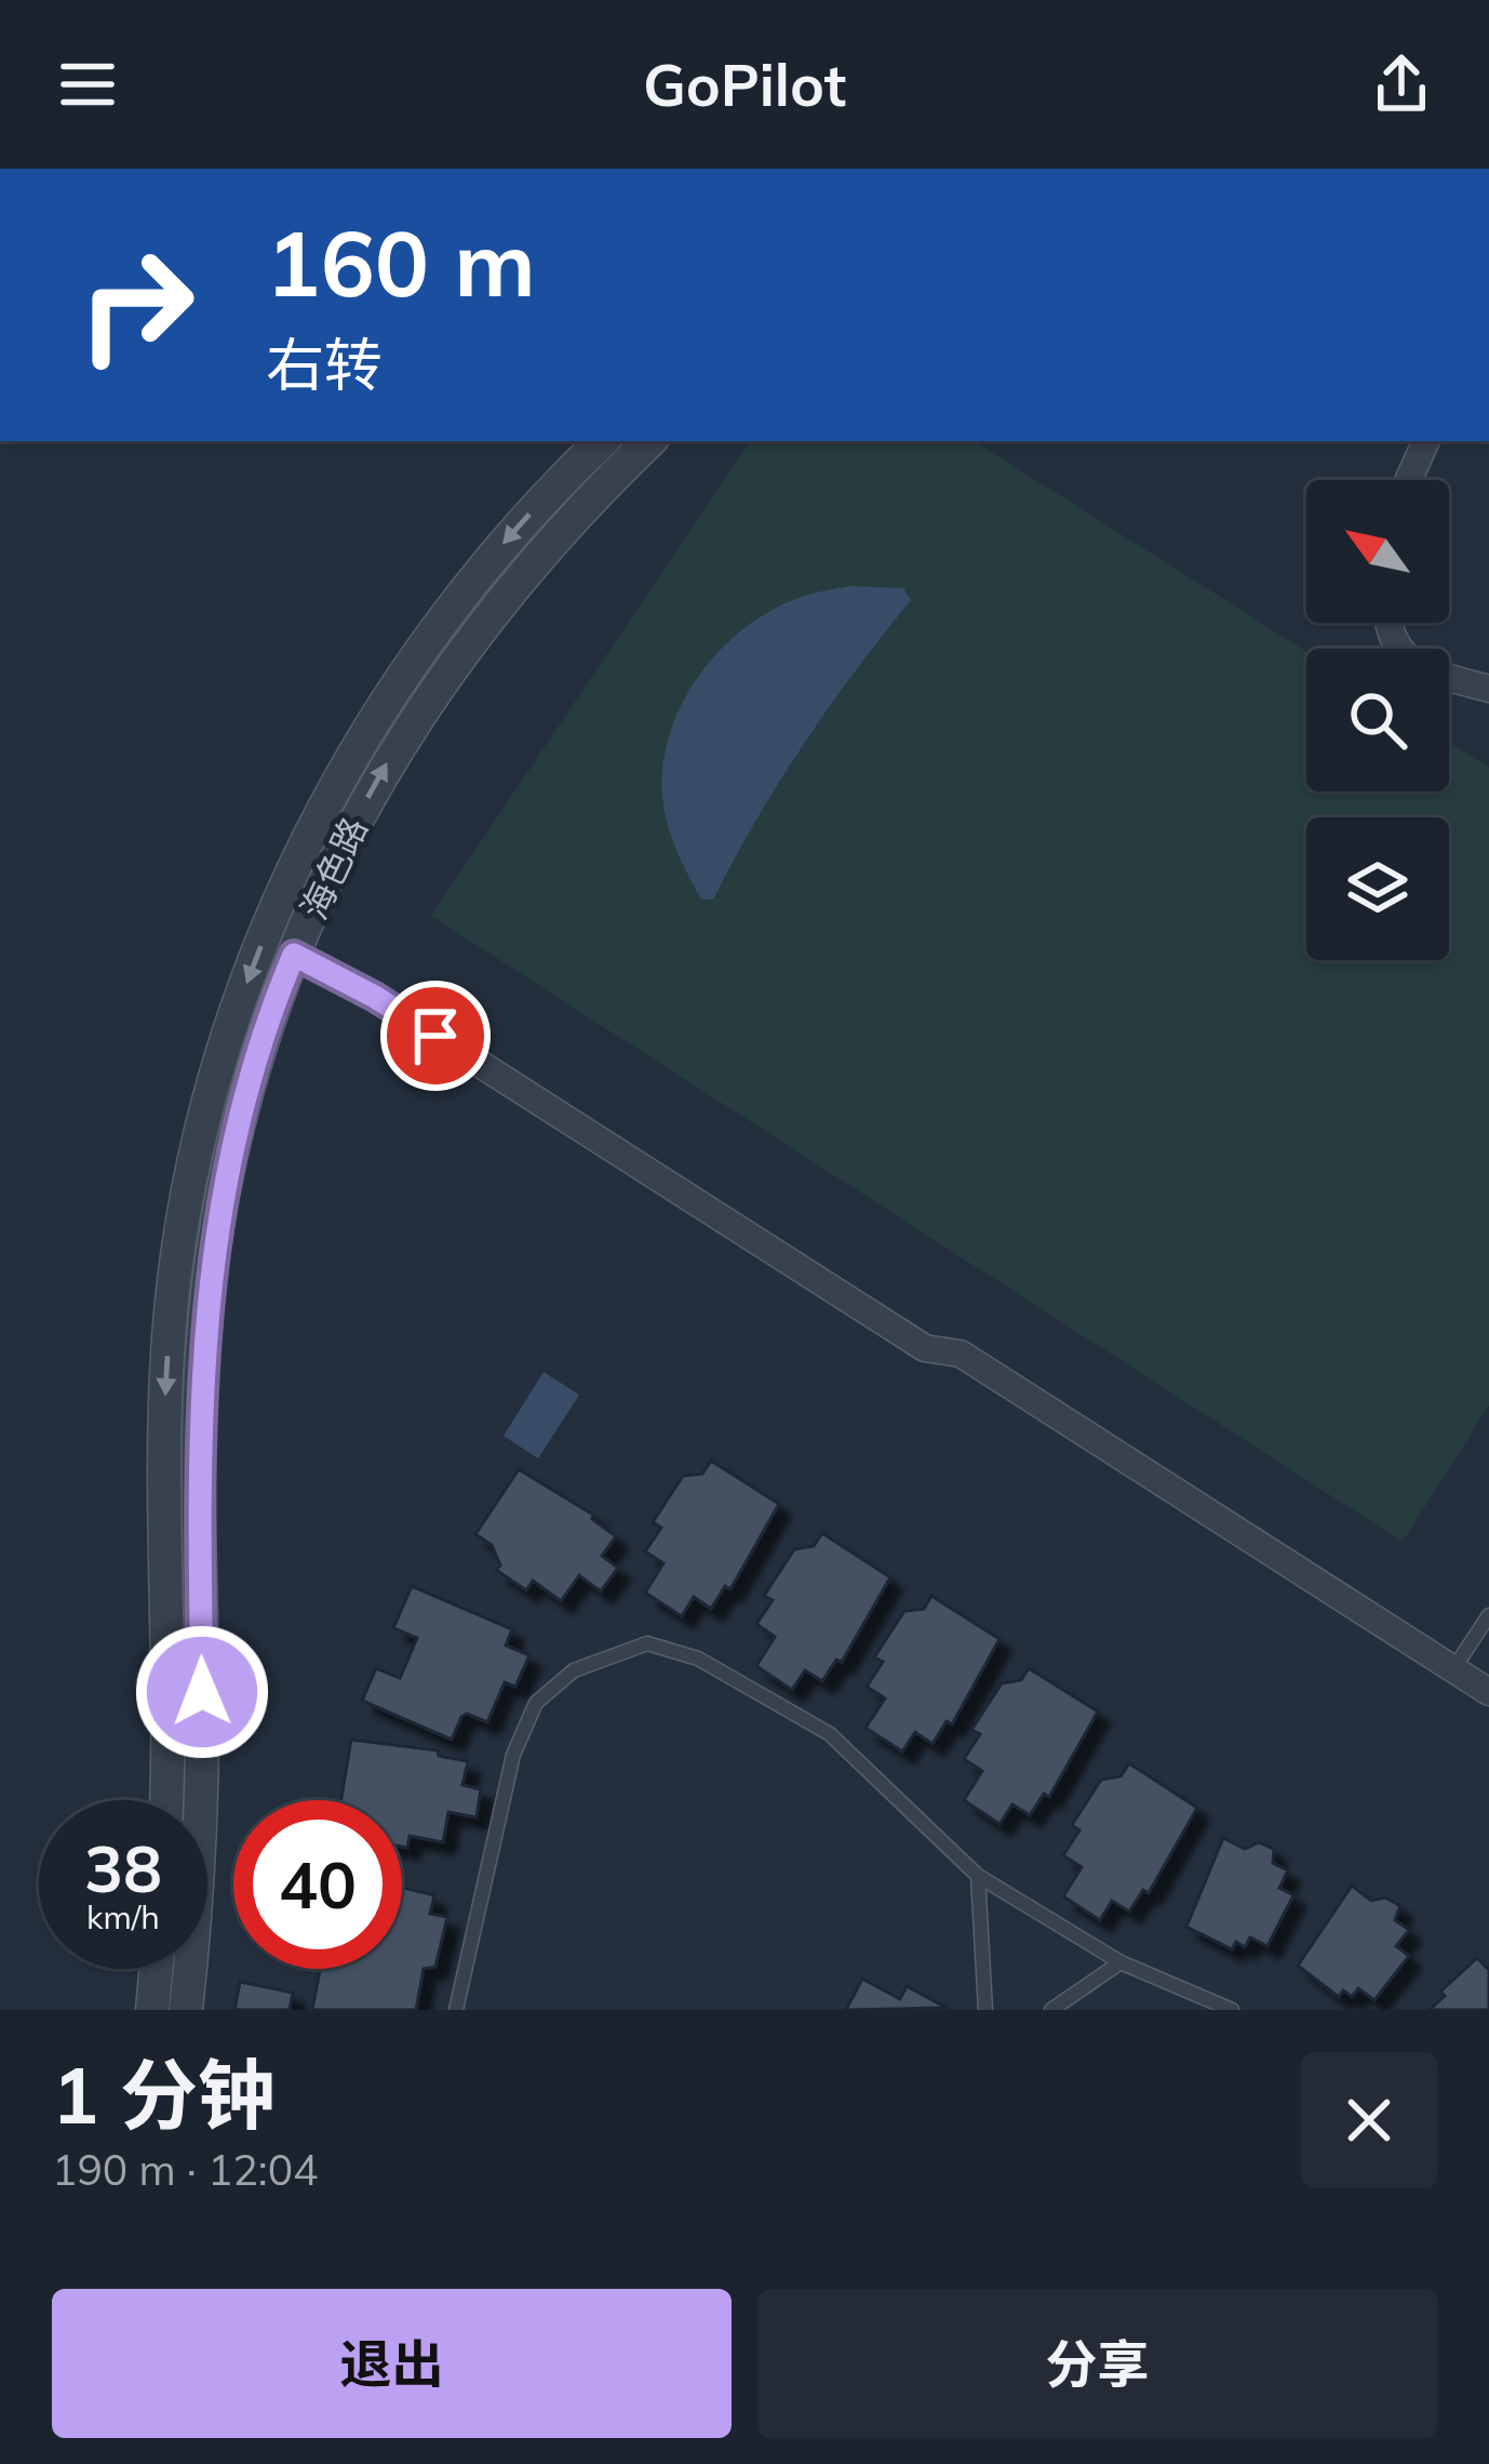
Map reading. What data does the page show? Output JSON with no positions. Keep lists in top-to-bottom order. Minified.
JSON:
{"streets":{"street":["海色路"]},"north":"top left","page":{"header":"GoPilot","turn":["160 m","右转"],"speed":"38 km/h","limit":"40","heading":["1 分钟","190 m · 12:04"],"buttons":["退出","分享"]}}
